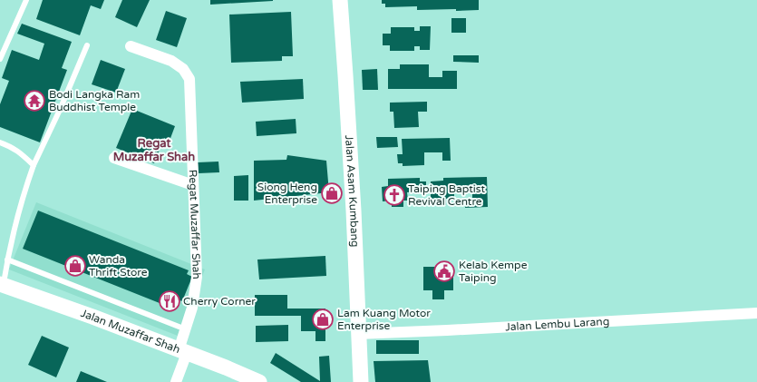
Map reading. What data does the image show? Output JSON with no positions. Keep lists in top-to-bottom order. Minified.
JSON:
{"streets":{"main road":["Jalan Asam Kumbang","Jalan Muzaffar Shah"],"street":["Regat Muzaffar Shah","Jalan Lembu Larang"]},"crossings":[["Jalan Asam Kumbang","Jalan Lembu Larang"],["Regat Muzaffar Shah","Jalan Muzaffar Shah"]],"districts":["Regat Muzaffar Shah"],"places":{"temple":["Bodi Langka Ram Buddhist Temple"],"shop":["Siong Heng Enterprise","Wanda Thrift Store","Lam Kuang Motor Enterprise"],"church":["Taiping Baptist Revival Centre"],"public building":["Kelab Kempe Taiping"],"restaurant":["Cherry Corner"]}}
